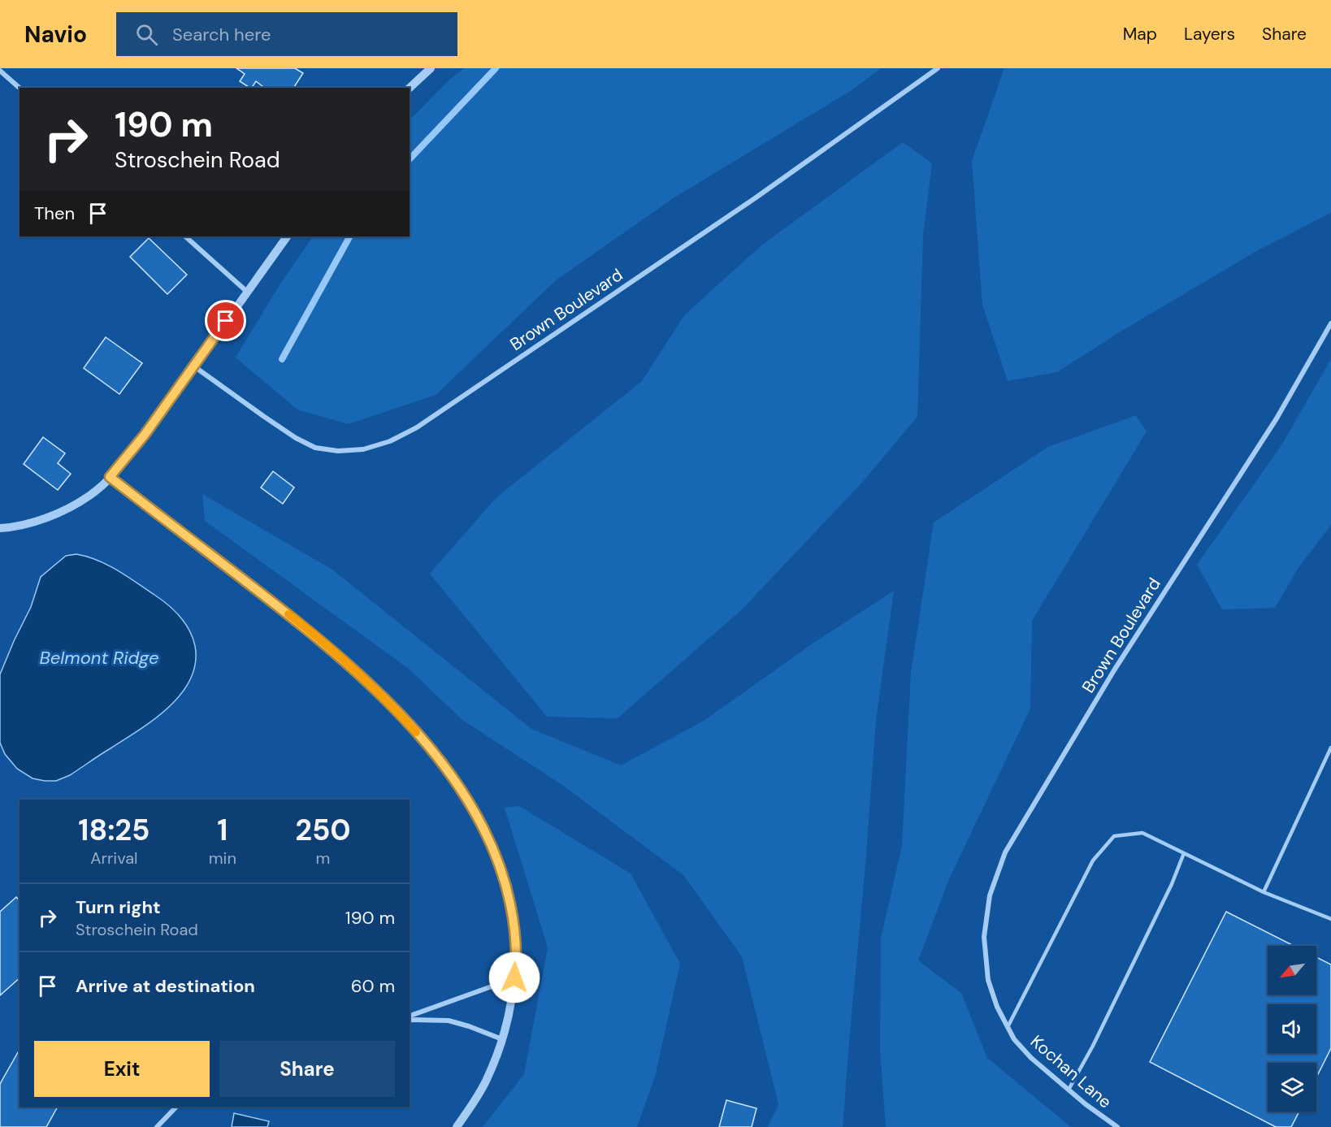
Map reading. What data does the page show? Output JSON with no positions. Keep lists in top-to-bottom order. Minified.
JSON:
{"streets":{"street":["Brown Boulevard","Kochan Lane"]},"crossings":[["Brown Boulevard","Kochan Lane"]],"water":["Belmont Ridge"],"north":"bottom left","page":{"header":"Navio","search":"Search here","nav":["Map","Layers","Share"],"turn":["190 m","Stroschein Road"],"then":"Then","eta":["18:25","Arrival","1","min","250","m"],"list":[{"name":"Turn right","note":"Stroschein Road","value":"190 m"},{"name":"Arrive at destination","value":"60 m"}],"buttons":["Exit","Share"]}}
